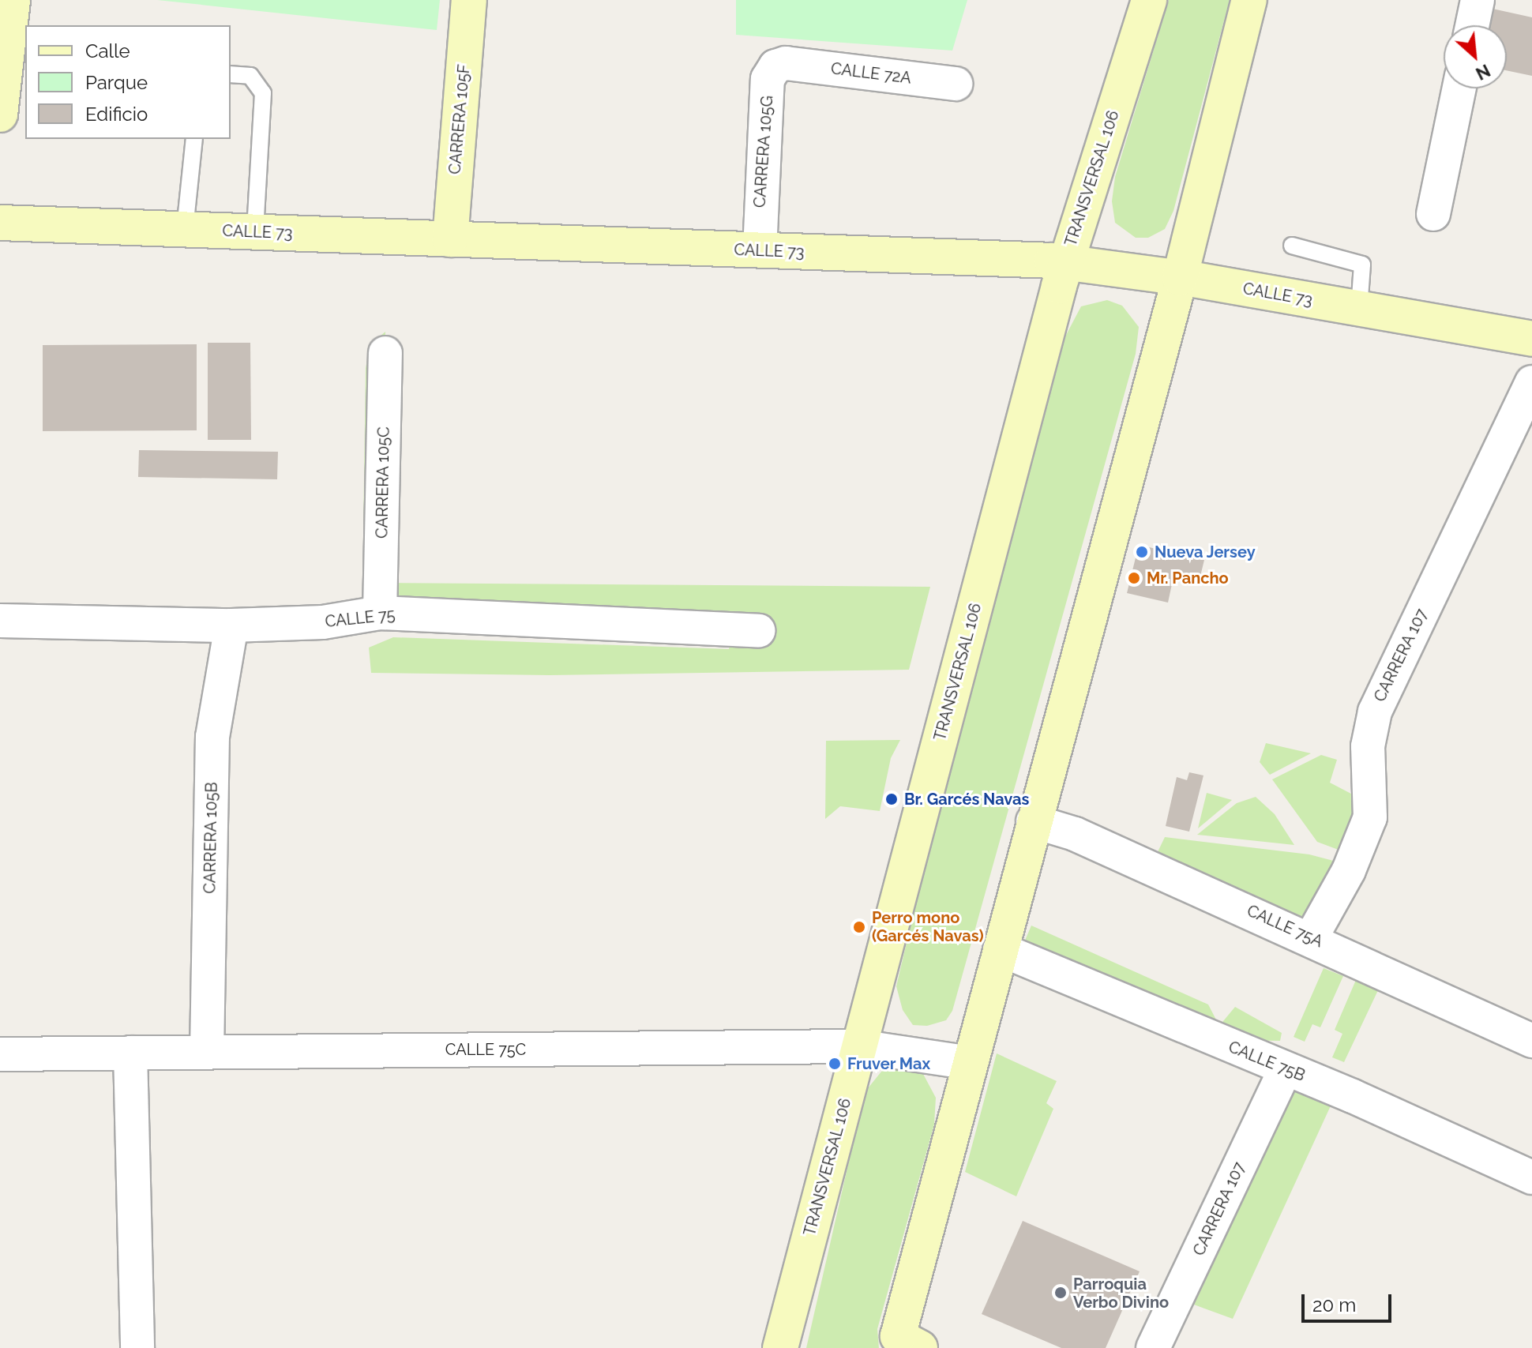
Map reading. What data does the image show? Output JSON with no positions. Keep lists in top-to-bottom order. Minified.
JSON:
{"streets":{"street":["CALLE 72A","CARRERA 105F","CARRERA 105G","TRANSVERSAL 106","CALLE 73","CARRERA 105C","CALLE 75","CARRERA 107","CARRERA 105B","CALLE 75A","CALLE 75C","CALLE 75B"]},"crossings":[["CALLE 72A","CARRERA 105G"],["CARRERA 105F","CALLE 73"],["CARRERA 105G","CALLE 73"],["TRANSVERSAL 106","CALLE 73"],["TRANSVERSAL 106","CALLE 75C"],["CARRERA 105C","CALLE 75"],["CALLE 75","CARRERA 105B"],["CARRERA 107","CALLE 75A"],["CARRERA 107","CALLE 75B"],["CARRERA 105B","CALLE 75C"]],"places":["Nueva Jersey","Mr. Pancho","Br. Garcés Navas","Perro mono (Garcés Navas)","Fruver Max","Parroquia Verbo Divino"],"legend":["Calle","Parque","Edificio"],"scale_bar":"20 m","north":"bottom right"}
